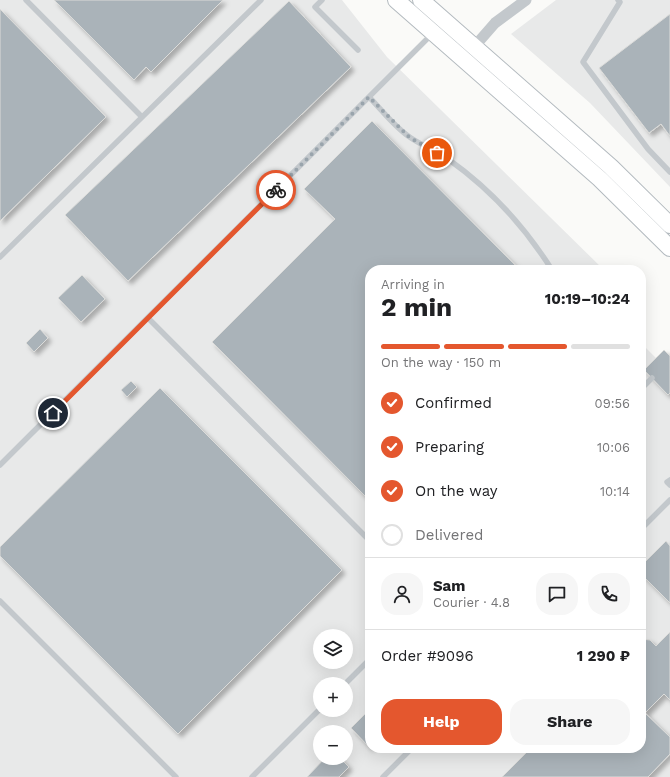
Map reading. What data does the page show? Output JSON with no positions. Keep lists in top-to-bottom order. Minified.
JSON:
{"page":{"heading":["2 min","Arriving in","10:19–10:24"],"panel":["Sam","Courier · 4.8","Order #9096","1 290 ₽"],"bar":"On the way · 150 m","list":[["Confirmed","09:56"],["Preparing","10:06"],["On the way","10:14"],"Delivered"],"map_buttons":["+","−"],"buttons":["Help","Share"]}}
